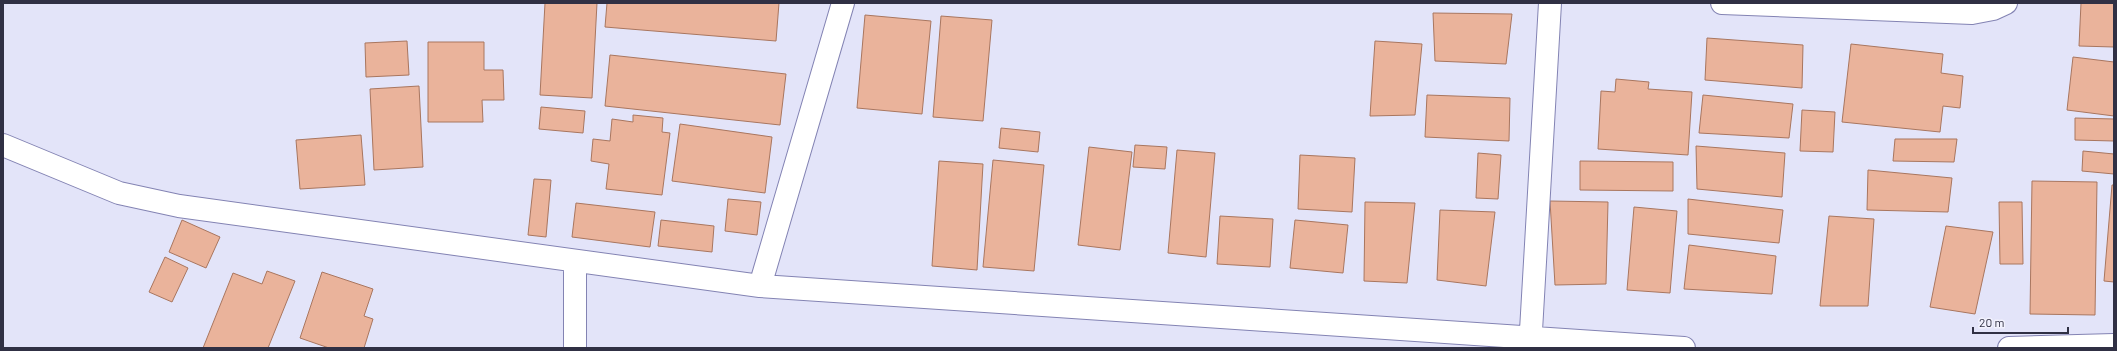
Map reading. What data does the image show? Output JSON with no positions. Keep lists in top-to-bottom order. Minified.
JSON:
{"scale_bar":"20 m"}
